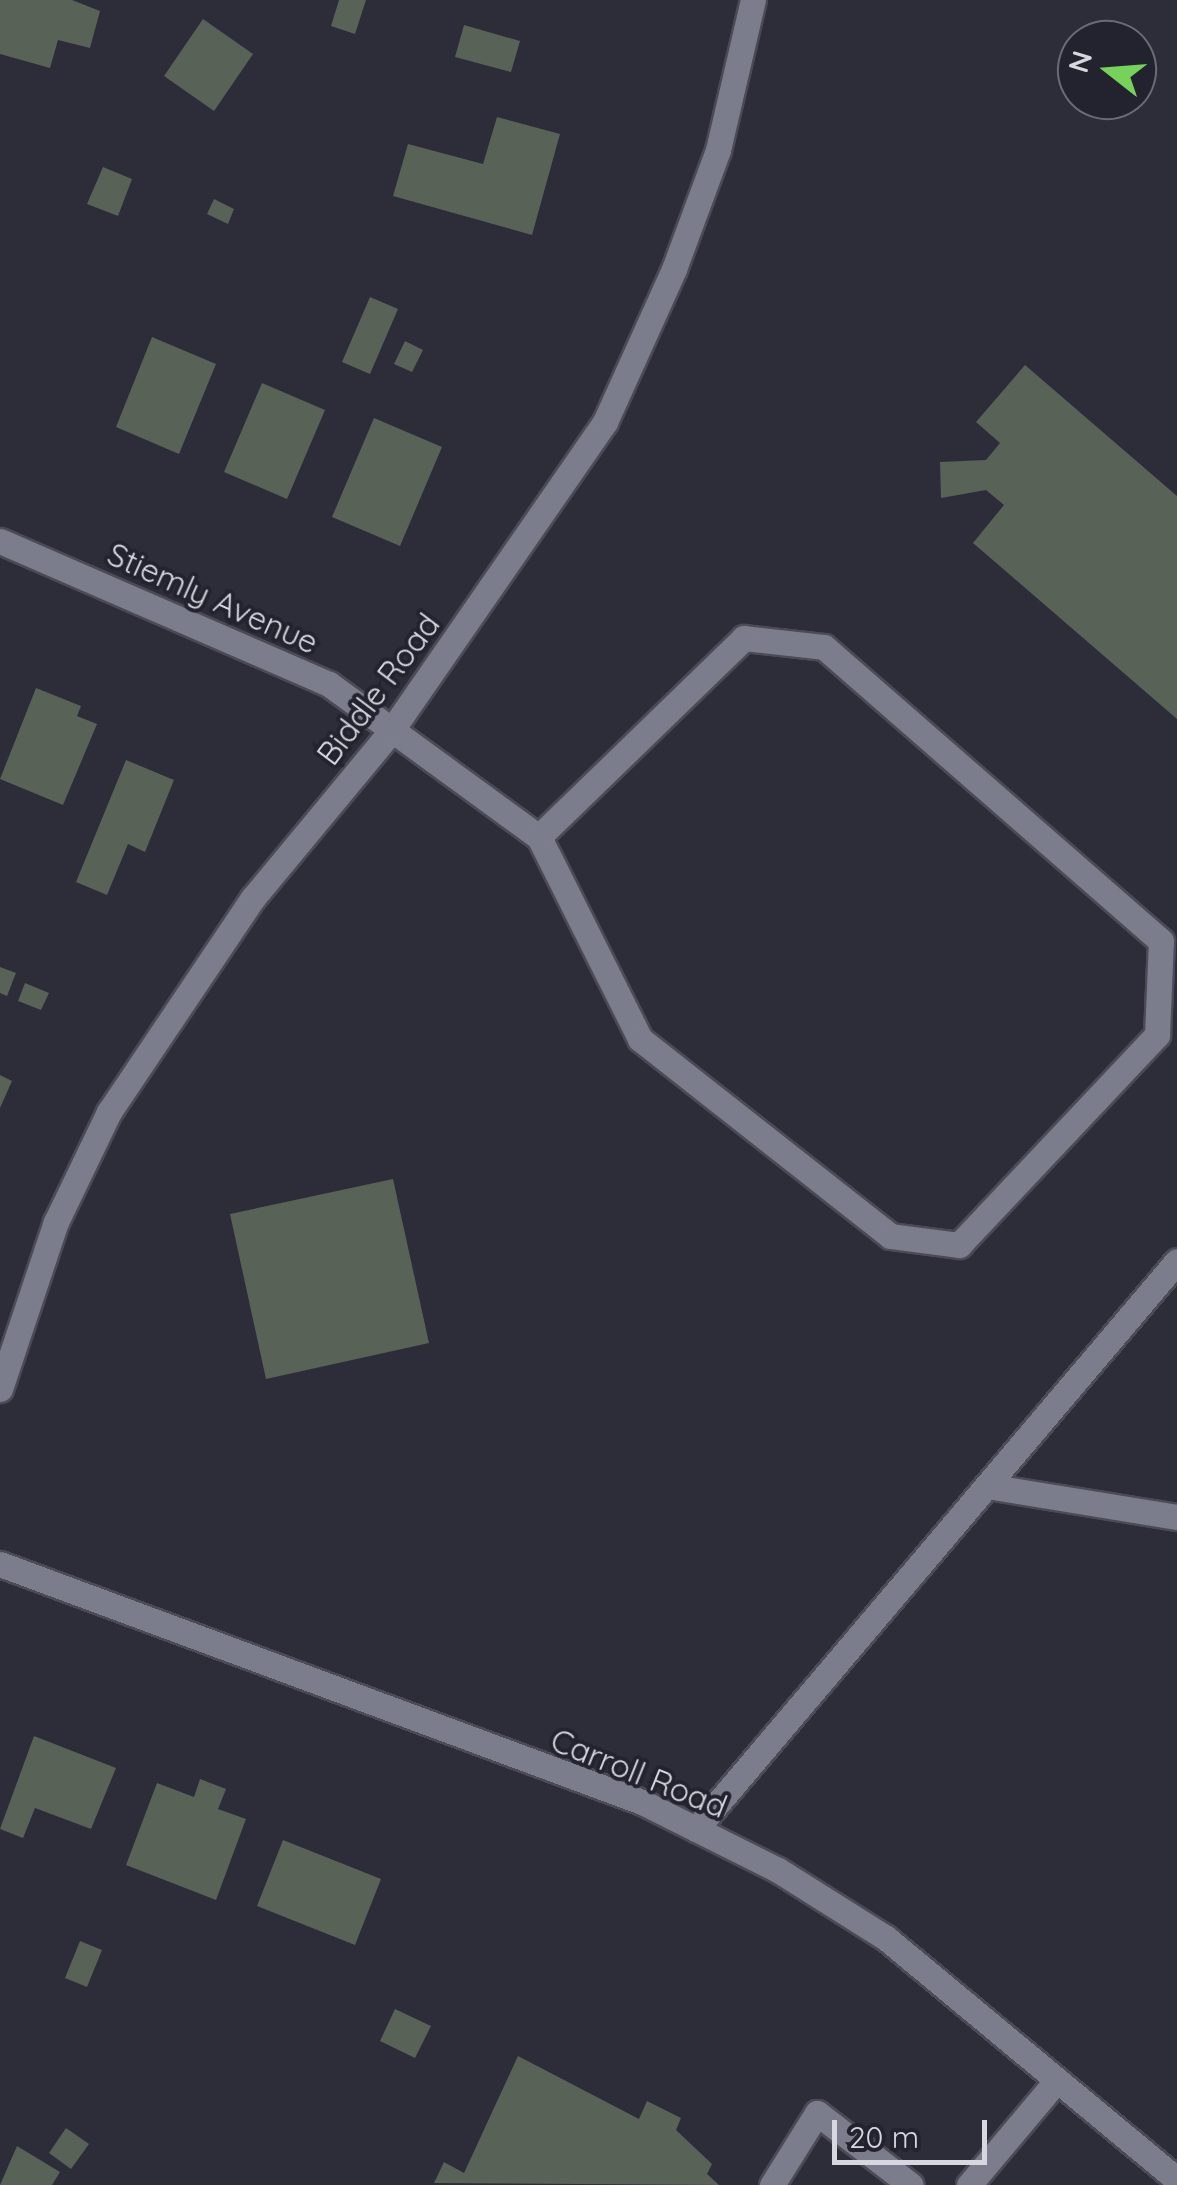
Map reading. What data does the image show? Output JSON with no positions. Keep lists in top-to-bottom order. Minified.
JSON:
{"streets":{"street":["Stiemly Avenue","Biddle Road","Carroll Road"]},"crossings":[["Stiemly Avenue","Biddle Road"]],"scale_bar":"20 m","north":"left"}
